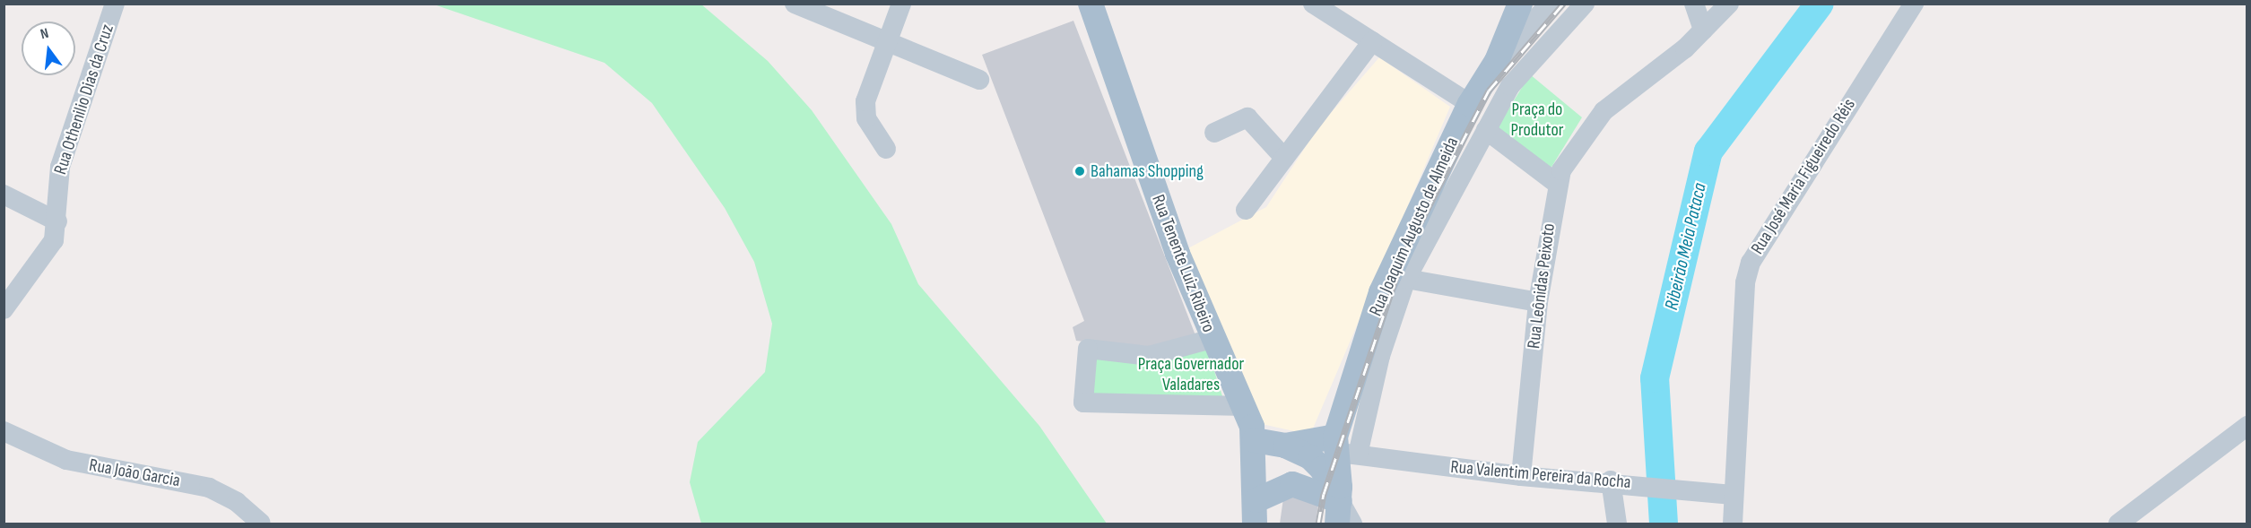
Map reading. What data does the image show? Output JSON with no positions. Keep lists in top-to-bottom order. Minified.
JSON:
{"streets":{"main road":["Rua Joaquim Augusto de Almeida","Rua Tenente Luiz Ribeiro"],"street":["Rua Othenilio Dias da Cruz","Rua José Maria Figueiredo Réis","Rua Leônidas Peixoto","Rua João Garcia","Rua Valentim Pereira da Rocha"]},"crossings":[["Rua José Maria Figueiredo Réis","Rua Valentim Pereira da Rocha"],["Rua Joaquim Augusto de Almeida","Rua Valentim Pereira da Rocha"],["Rua Leônidas Peixoto","Rua Valentim Pereira da Rocha"]],"water":["Ribeirão Meia Pataca"],"parks":["Praça do Produtor","Praça Governador Valadares"],"places":["Bahamas Shopping"],"north":"top"}
